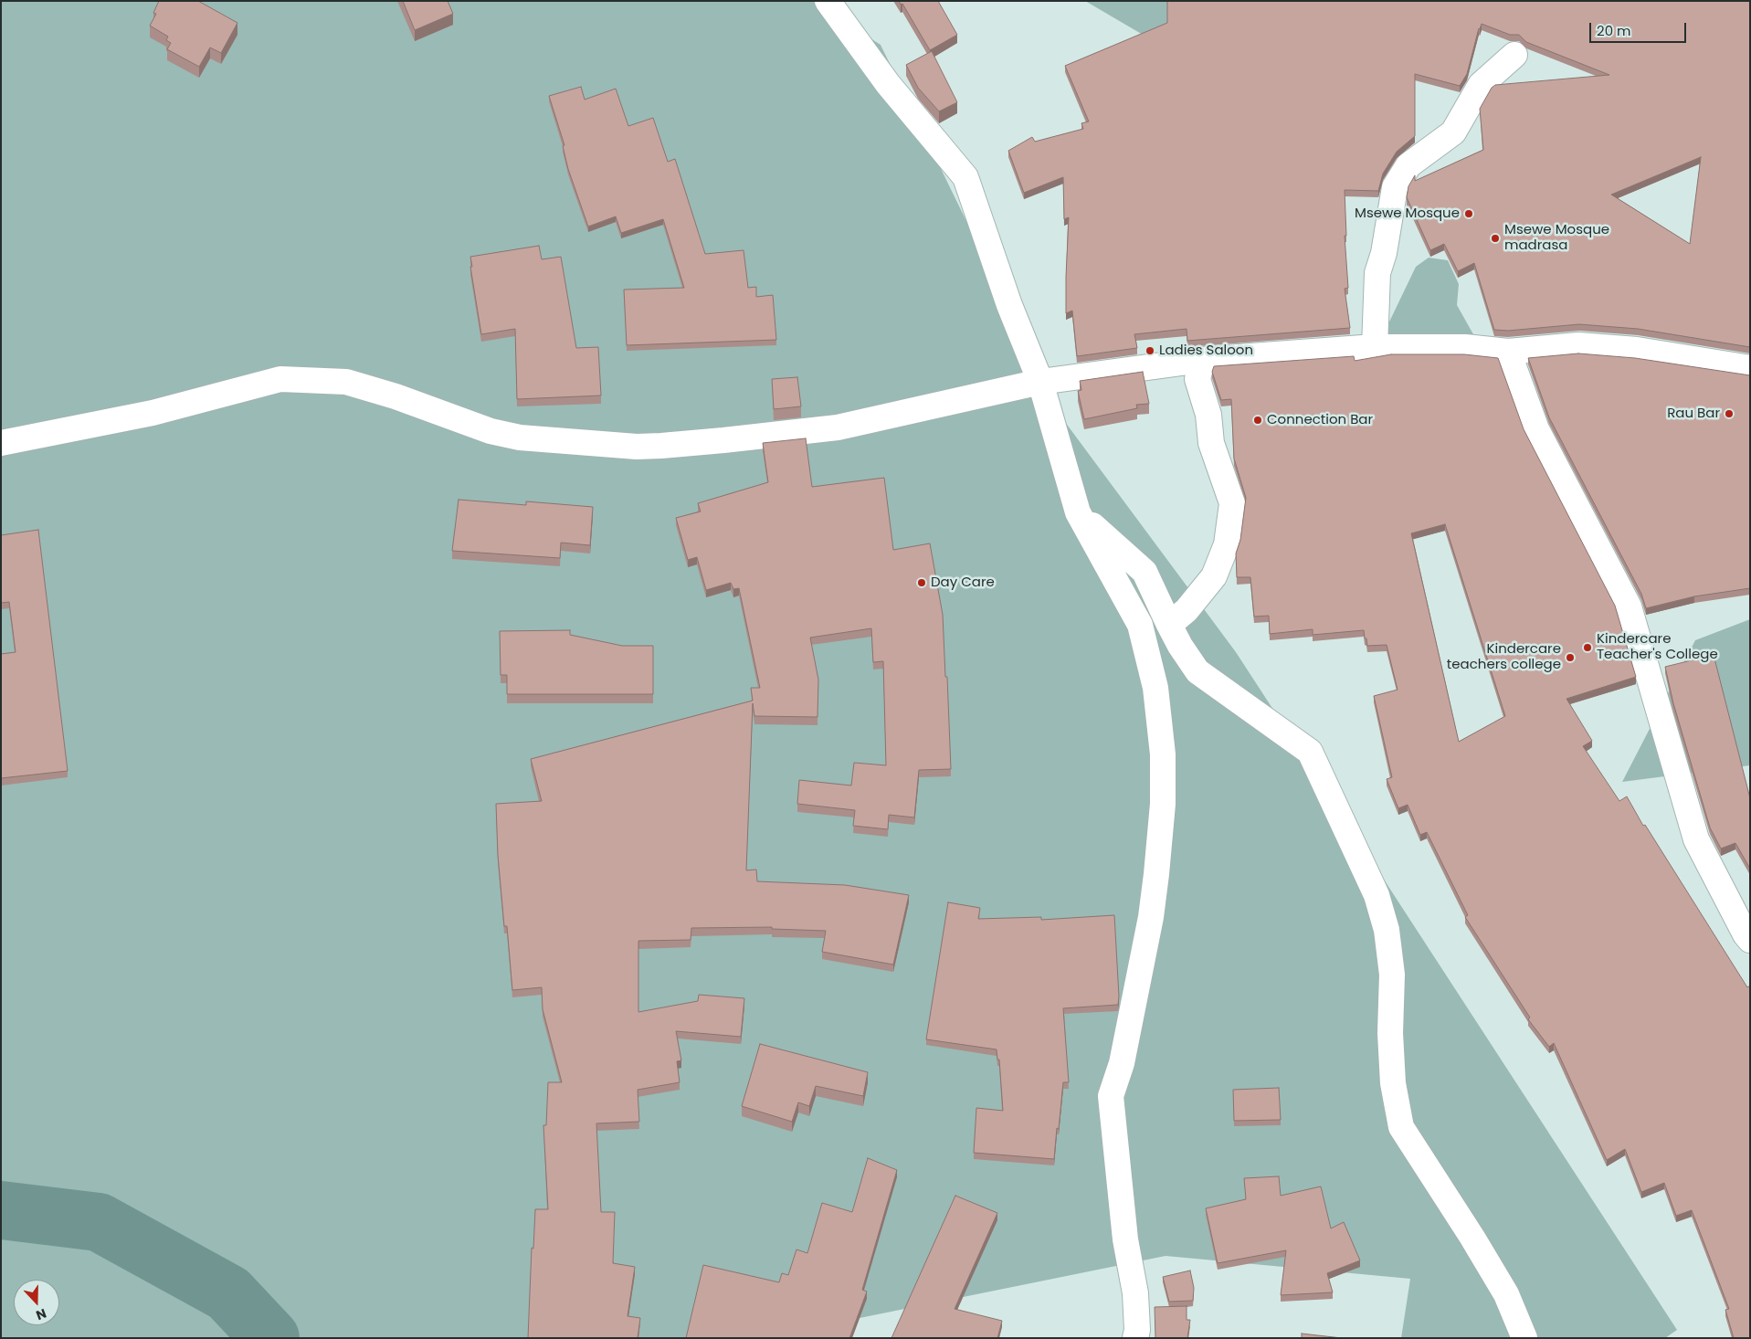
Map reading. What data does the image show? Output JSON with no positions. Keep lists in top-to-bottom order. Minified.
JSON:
{"places":["Msewe Mosque","Msewe Mosque madrasa","Ladies Saloon","Rau Bar","Connection Bar","Day Care","Kindercare Teacher's College","Kindercare teachers college"],"scale_bar":"20 m","north":"bottom"}
